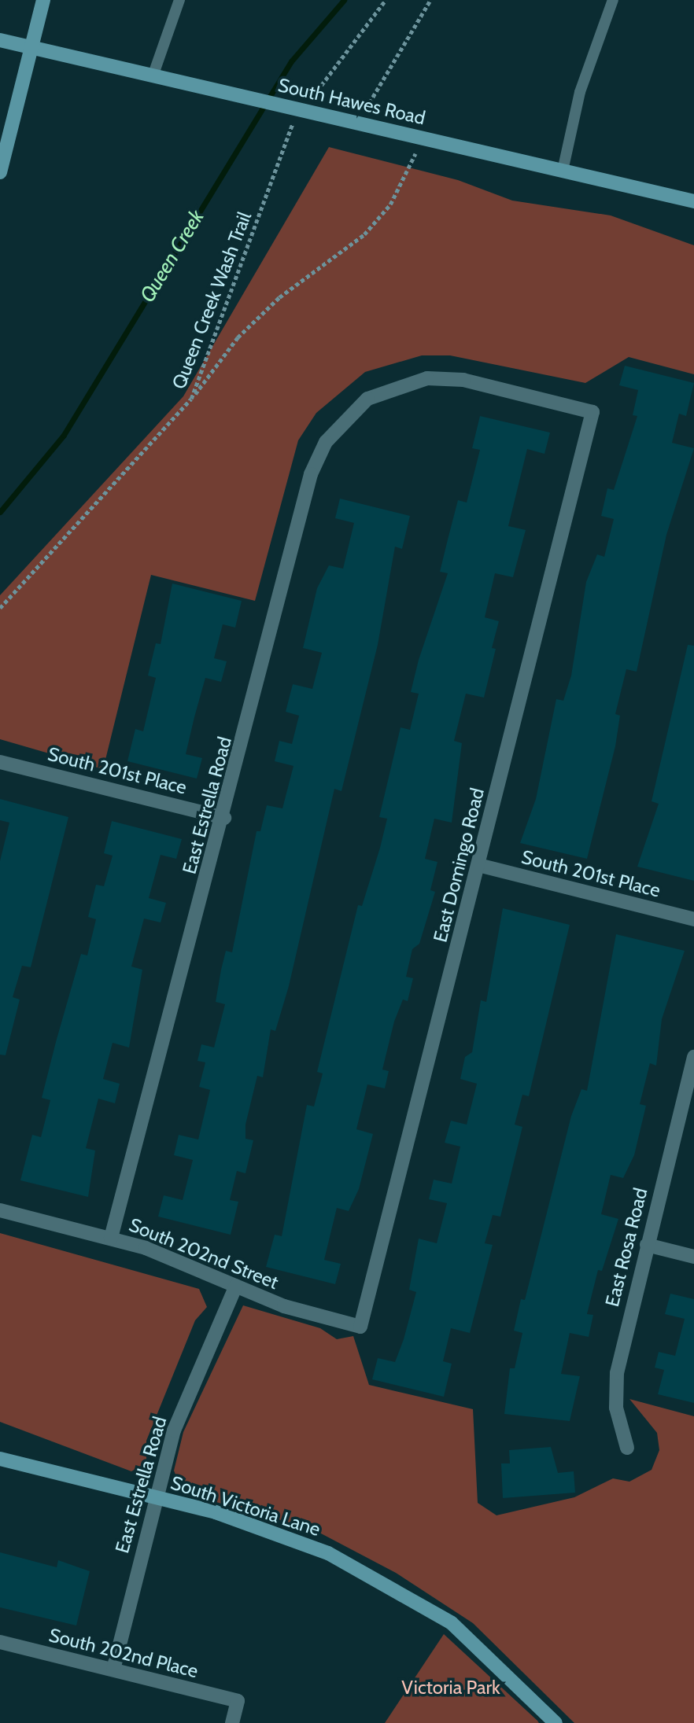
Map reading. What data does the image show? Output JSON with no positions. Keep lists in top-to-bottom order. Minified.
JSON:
{"streets":{"main road":["South Hawes Road","South Victoria Lane"],"street":["South 201st Place","East Estrella Road","East Domingo Road","East Rosa Road","South 202nd Street","South 202nd Place"],"path":["Queen Creek Wash Trail"]},"crossings":[["South 201st Place","East Estrella Road"],["South 201st Place","East Domingo Road"],["East Estrella Road","East Domingo Road"],["East Estrella Road","South 202nd Street"],["East Estrella Road","South Victoria Lane"],["East Estrella Road","South 202nd Place"],["East Domingo Road","South 202nd Street"]],"water":["Queen Creek"],"parks":["Victoria Park"]}
